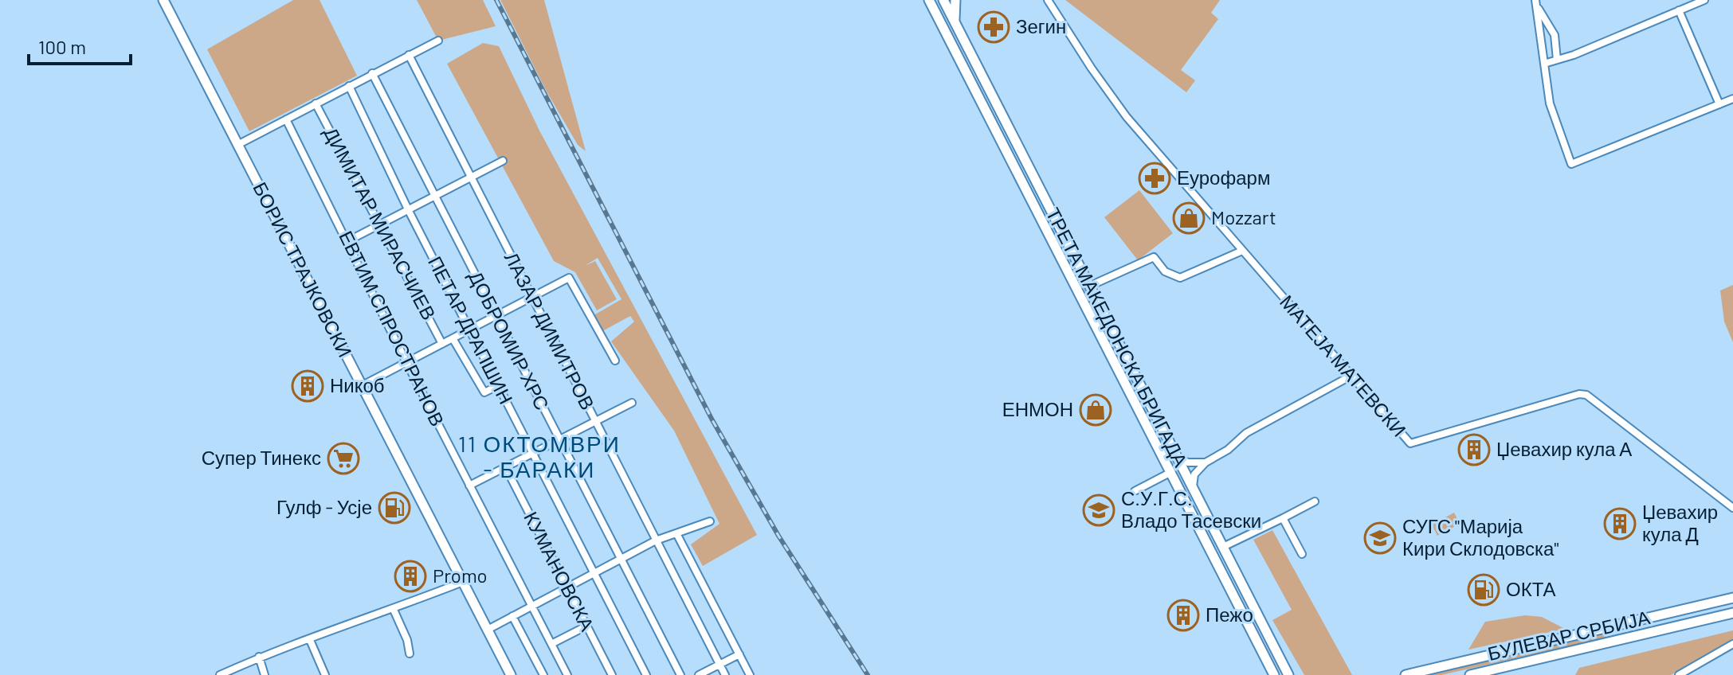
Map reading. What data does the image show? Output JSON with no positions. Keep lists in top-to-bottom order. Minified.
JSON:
{"streets":{"street":["ДИМИТАР МИРАСЧИЕВ","БОРИС ТРАЈКОВСКИ","ЕВТИМ СПРОСТРАНОВ","ПЕТАР ДРАПШИН","ЛАЗАР ДИМИТРОВ","ТРЕТА МАКЕДОНСКА БРИГАДА","ДОБРОМИР ХРС","МАТЕЈА МАТЕВСКИ","КУМАНОВСКА","БУЛЕВАР СРБИЈА"]},"districts":["11 ОКТОМВРИ - БАРАКИ"],"places":{"pharmacy":["Зегин","Еурофарм"],"shop":["Mozzart","ЕНМОН"],"building":["Никоб","Џевахир кула А","Џевахир кула Д","Promo","Пежо"],"supermarket":["Супер Тинекс"],"fuel station":["Гулф - Усје","ОКТА"],"school or university":["С.У.Г.С. Владо Тасевски","СУГС \"Марија Кири Склодовска\""]},"scale_bar":"100 m"}
